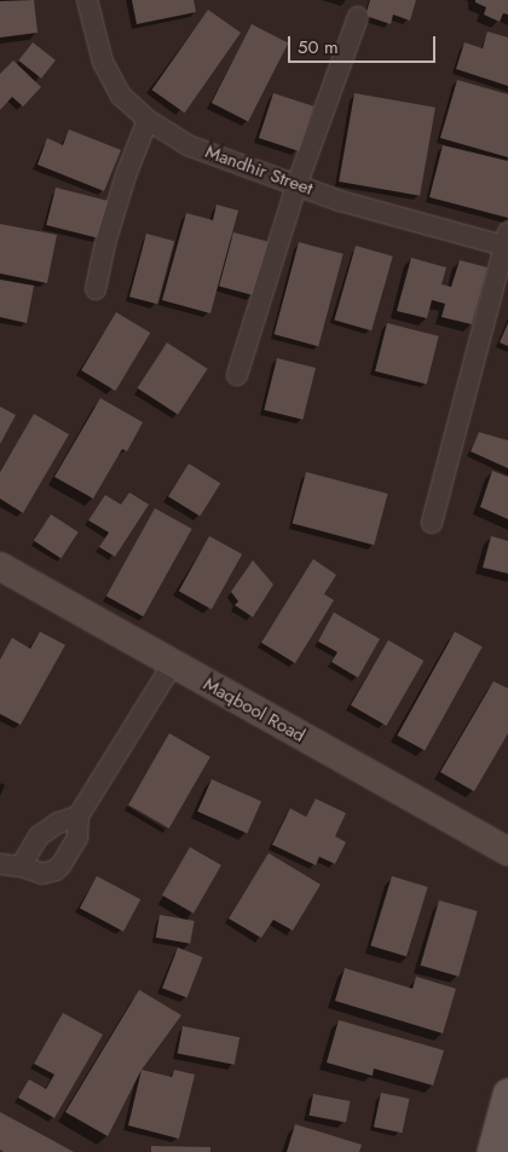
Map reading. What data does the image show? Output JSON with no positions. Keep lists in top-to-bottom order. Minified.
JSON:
{"streets":{"street":["Mandhir Street","Maqbool Road"]},"scale_bar":"50 m"}
